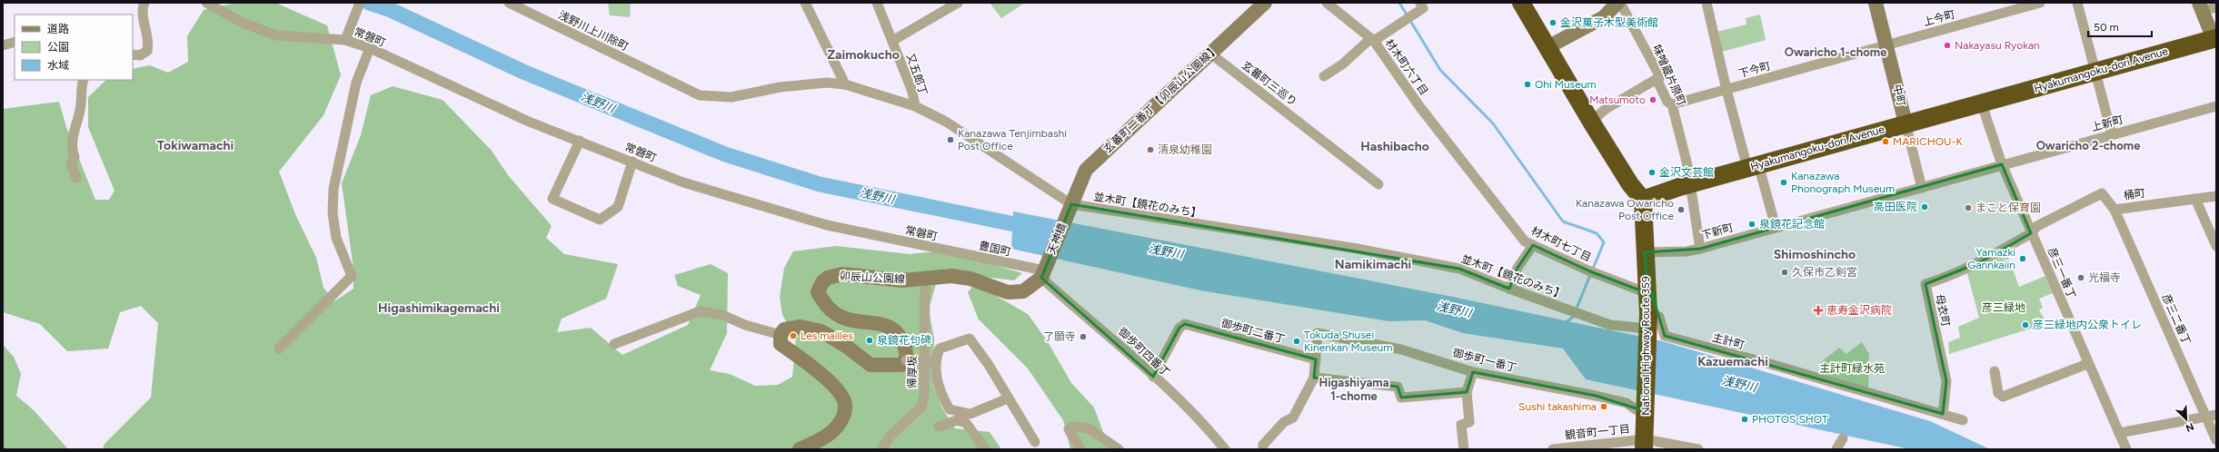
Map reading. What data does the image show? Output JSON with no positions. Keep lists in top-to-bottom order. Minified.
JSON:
{"streets":{"highway":["Hyakumangoku-dori Avenue","National Highway Route 359"],"street":["上今町","浅野川上川除町","常磐町","材木町六丁目","下今町","又五郎丁","味噌蔵片原町","玄蕃町三巡り","中町","玄蕃町二番丁【卯辰山公園線】","上新町","桶町","並木町【鏡花のみち】","下新町","天神橋","材木町七丁目","豊国町","彦三一番丁","卯辰山公園線","母衣町","彦三二番丁","御歩町二番丁","主計町","御歩町四番丁","御歩町一番丁","帰厚坂","観音町一丁目"]},"crossings":[["上今町","下今町"],["上今町","中町"],["浅野川上川除町","並木町【鏡花のみち】"],["常磐町","豊国町"],["材木町六丁目","材木町七丁目"],["下今町","味噌蔵片原町"],["下今町","中町"],["Hyakumangoku-dori Avenue","味噌蔵片原町"],["Hyakumangoku-dori Avenue","中町"],["Hyakumangoku-dori Avenue","彦三一番丁"],["Hyakumangoku-dori Avenue","National Highway Route 359"],["又五郎丁","並木町【鏡花のみち】"],["味噌蔵片原町","下新町"],["玄蕃町三巡り","玄蕃町二番丁【卯辰山公園線】"],["中町","上新町"],["中町","下新町"],["玄蕃町二番丁【卯辰山公園線】","並木町【鏡花のみち】"],["玄蕃町二番丁【卯辰山公園線】","天神橋"],["上新町","下新町"],["上新町","彦三一番丁"],["桶町","彦三一番丁"],["桶町","母衣町"],["桶町","彦三二番丁"],["並木町【鏡花のみち】","天神橋"],["並木町【鏡花のみち】","主計町"],["並木町【鏡花のみち】","National Highway Route 359"],["下新町","National Highway Route 359"],["天神橋","豊国町"],["天神橋","卯辰山公園線"],["天神橋","御歩町四番丁"],["材木町七丁目","National Highway Route 359"],["豊国町","卯辰山公園線"],["豊国町","御歩町四番丁"],["彦三一番丁","母衣町"],["卯辰山公園線","御歩町四番丁"],["卯辰山公園線","帰厚坂"],["母衣町","主計町"],["御歩町二番丁","御歩町四番丁"],["御歩町二番丁","御歩町一番丁"],["主計町","National Highway Route 359"],["National Highway Route 359","御歩町一番丁"],["National Highway Route 359","観音町一丁目"]],"districts":["Owaricho 1-chome","Zaimokucho","Tokiwamachi","Owaricho 2-chome","Hashibacho","Shimoshincho","Namikimachi","Higashimikagemachi","Kazuemachi","Higashiyama 1-chome"],"water":["浅野川"],"parks":["彦三緑地","主計町緑水苑"],"places":{"other":["金沢菓子木型美術館","Nakayasu Ryokan","Ohi Museum","Matsumoto","Kanazawa Tenjimbashi Post Office","MARICHOU-K","清泉幼稚園","金沢文芸館","Kanazawa Phonograph Museum","高田医院","まこと保育園","Kanazawa Owaricho Post Office","泉鏡花記念館","Yamazki Gannkaiin","久保市乙剣宮","光福寺","彦三緑地内公衆トイレ","Les mailles","了願寺","泉鏡花句碑","Tokuda Shusei Kinenkan Museum","Sushi takashima","PHOTOS SHOT"],"health":["恵寿金沢病院"]},"legend":["道路","公園","水域"],"scale_bar":"50 m","north":"bottom right"}
